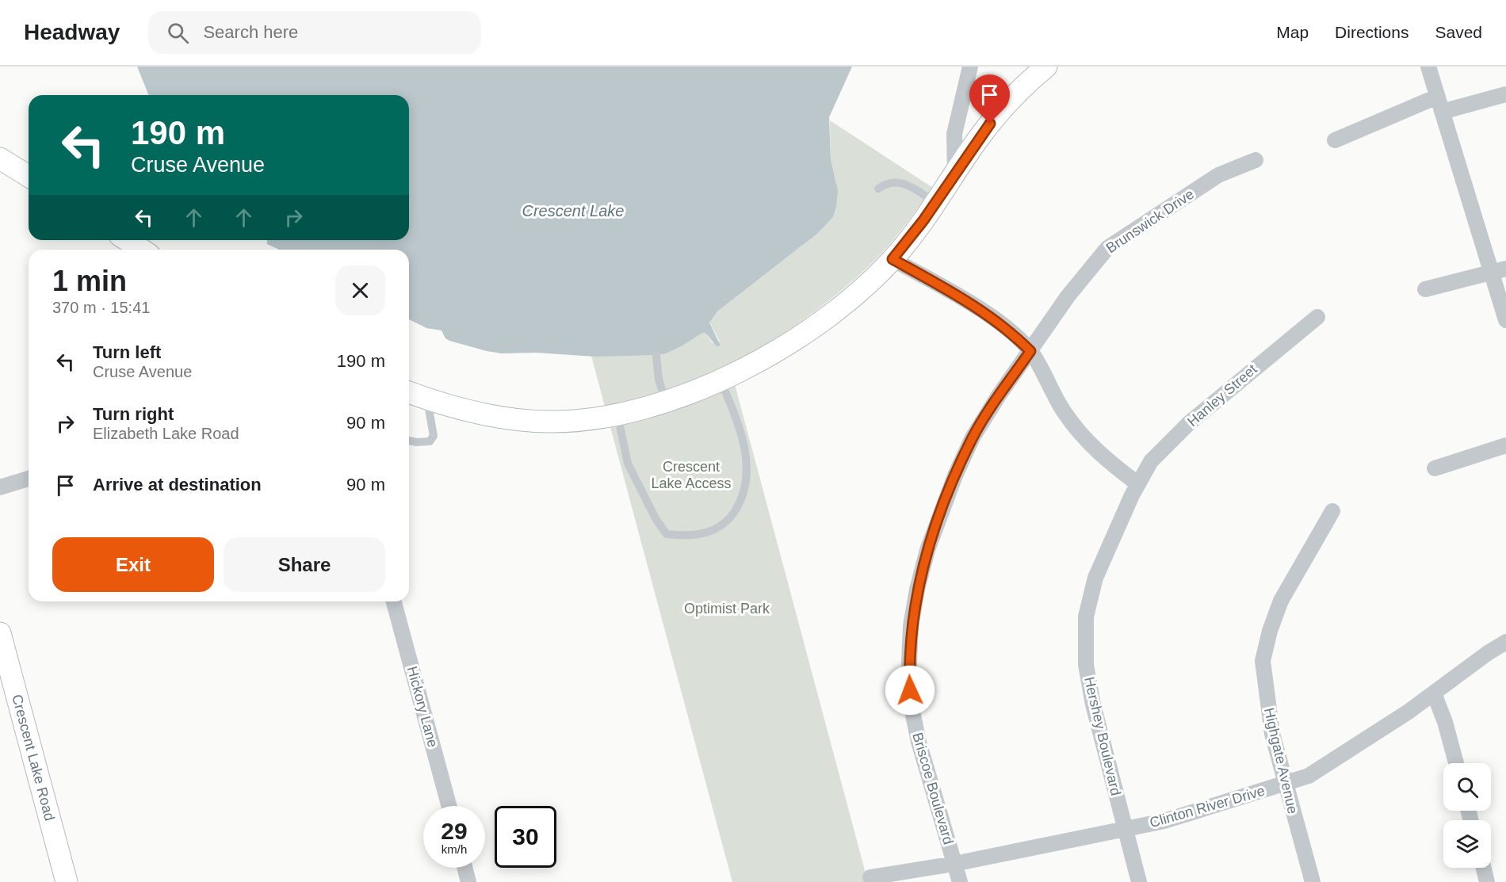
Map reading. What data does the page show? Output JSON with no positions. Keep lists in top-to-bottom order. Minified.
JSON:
{"streets":{"street":["Brunswick Drive","Hanley Street","Hickory Lane","Hershey Boulevard","Crescent Lake Road","Highgate Avenue","Briscoe Boulevard","Clinton River Drive"]},"crossings":[["Brunswick Drive","Briscoe Boulevard"],["Hanley Street","Hershey Boulevard"],["Hershey Boulevard","Clinton River Drive"],["Highgate Avenue","Clinton River Drive"],["Briscoe Boulevard","Clinton River Drive"]],"water":["Crescent Lake"],"parks":["Crescent Lake Access","Optimist Park"],"page":{"header":"Headway","search":"Search here","nav":["Map","Directions","Saved"],"turn":["190 m","Cruse Avenue"],"heading":["1 min","370 m · 15:41"],"list":[{"name":"Turn left","note":"Cruse Avenue","value":"190 m"},{"name":"Turn right","note":"Elizabeth Lake Road","value":"90 m"},{"name":"Arrive at destination","value":"90 m"}],"buttons":["Exit","Share"],"speed":"29 km/h","limit":"30"}}
